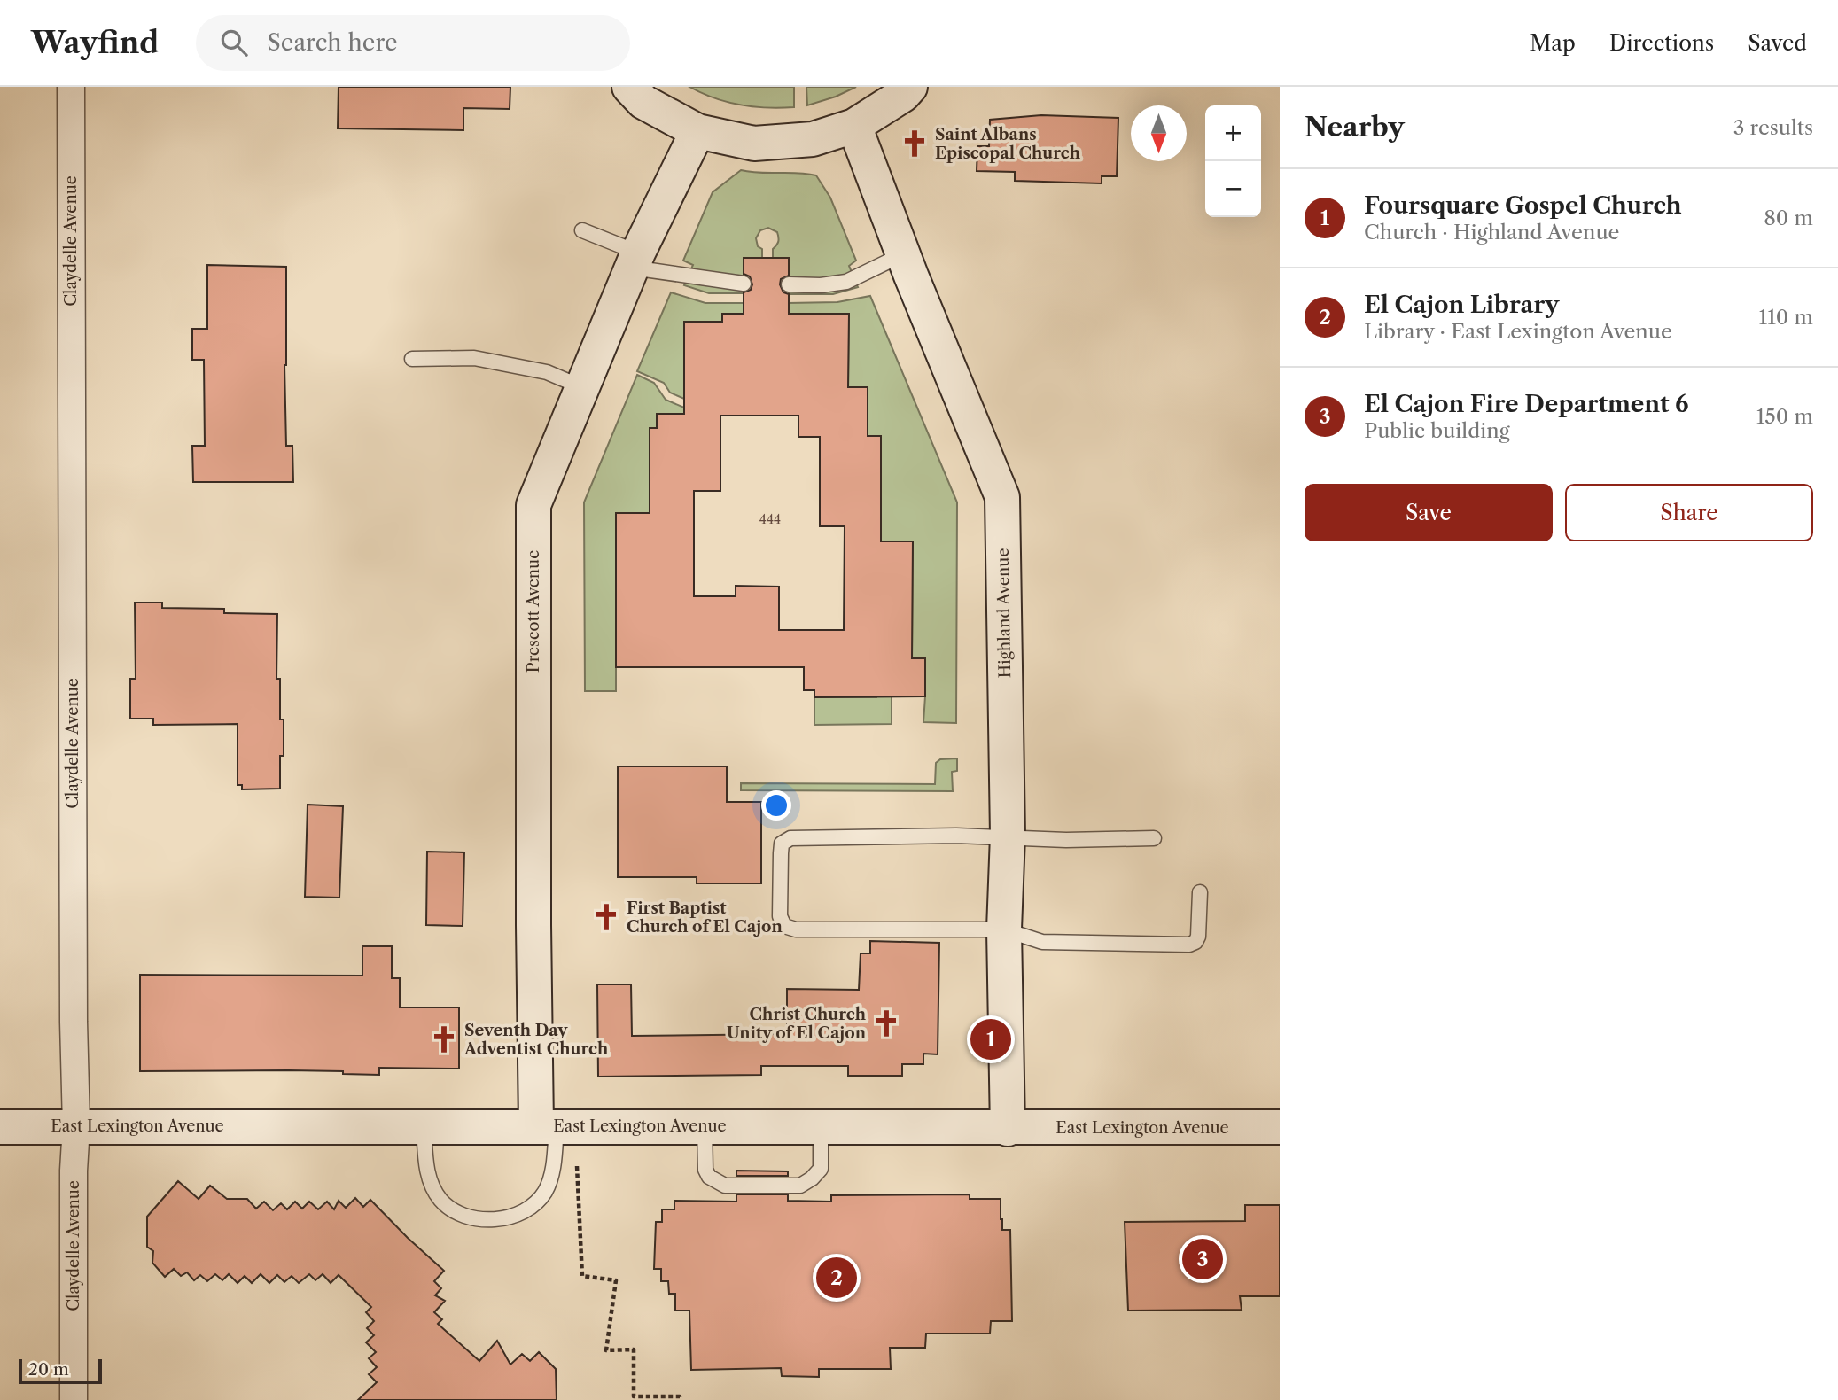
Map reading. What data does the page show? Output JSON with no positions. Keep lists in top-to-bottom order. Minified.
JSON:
{"streets":{"street":["Claydelle Avenue","Prescott Avenue","Highland Avenue","East Lexington Avenue"]},"crossings":[["Claydelle Avenue","East Lexington Avenue"],["Prescott Avenue","East Lexington Avenue"],["Highland Avenue","East Lexington Avenue"]],"places":{"church":["Saint Albans Episcopal Church","First Baptist Church of El Cajon","Christ Church Unity of El Cajon","Seventh Day Adventist Church"]},"house_numbers":["444"],"scale_bar":"20 m","north":"bottom","page":{"header":"Wayfind","search":"Search here","nav":["Map","Directions","Saved"],"heading":["Nearby","3 results"],"map_buttons":["+","−"],"list":[{"mark":"1","name":"Foursquare Gospel Church","note":"Church · Highland Avenue","value":"80 m"},{"mark":"2","name":"El Cajon Library","note":"Library · East Lexington Avenue","value":"110 m"},{"mark":"3","name":"El Cajon Fire Department 6","note":"Public building","value":"150 m"}],"buttons":["Save","Share"],"pins":["1","3","2"],"scale":"20 m"}}
